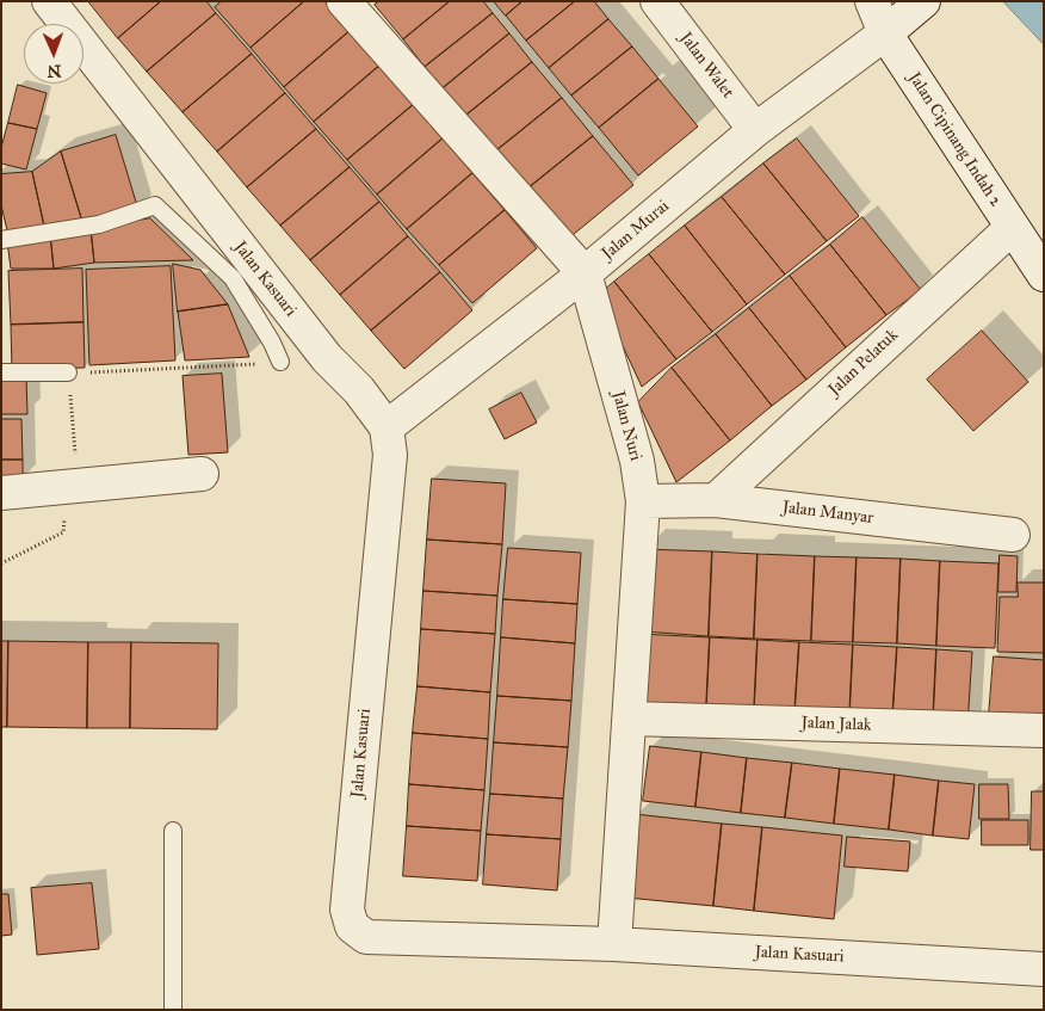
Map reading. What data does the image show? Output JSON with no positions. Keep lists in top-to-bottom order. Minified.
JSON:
{"streets":{"street":["Jalan Walet","Jalan Cipinang Indah 2","Jalan Murai","Jalan Kasuari","Jalan Pelatuk","Jalan Nuri","Jalan Manyar","Jalan Jalak"]},"crossings":[["Jalan Walet","Jalan Murai"],["Jalan Cipinang Indah 2","Jalan Murai"],["Jalan Cipinang Indah 2","Jalan Pelatuk"],["Jalan Murai","Jalan Kasuari"],["Jalan Murai","Jalan Nuri"],["Jalan Kasuari","Jalan Nuri"],["Jalan Pelatuk","Jalan Manyar"],["Jalan Nuri","Jalan Manyar"],["Jalan Nuri","Jalan Jalak"]],"north":"bottom"}
